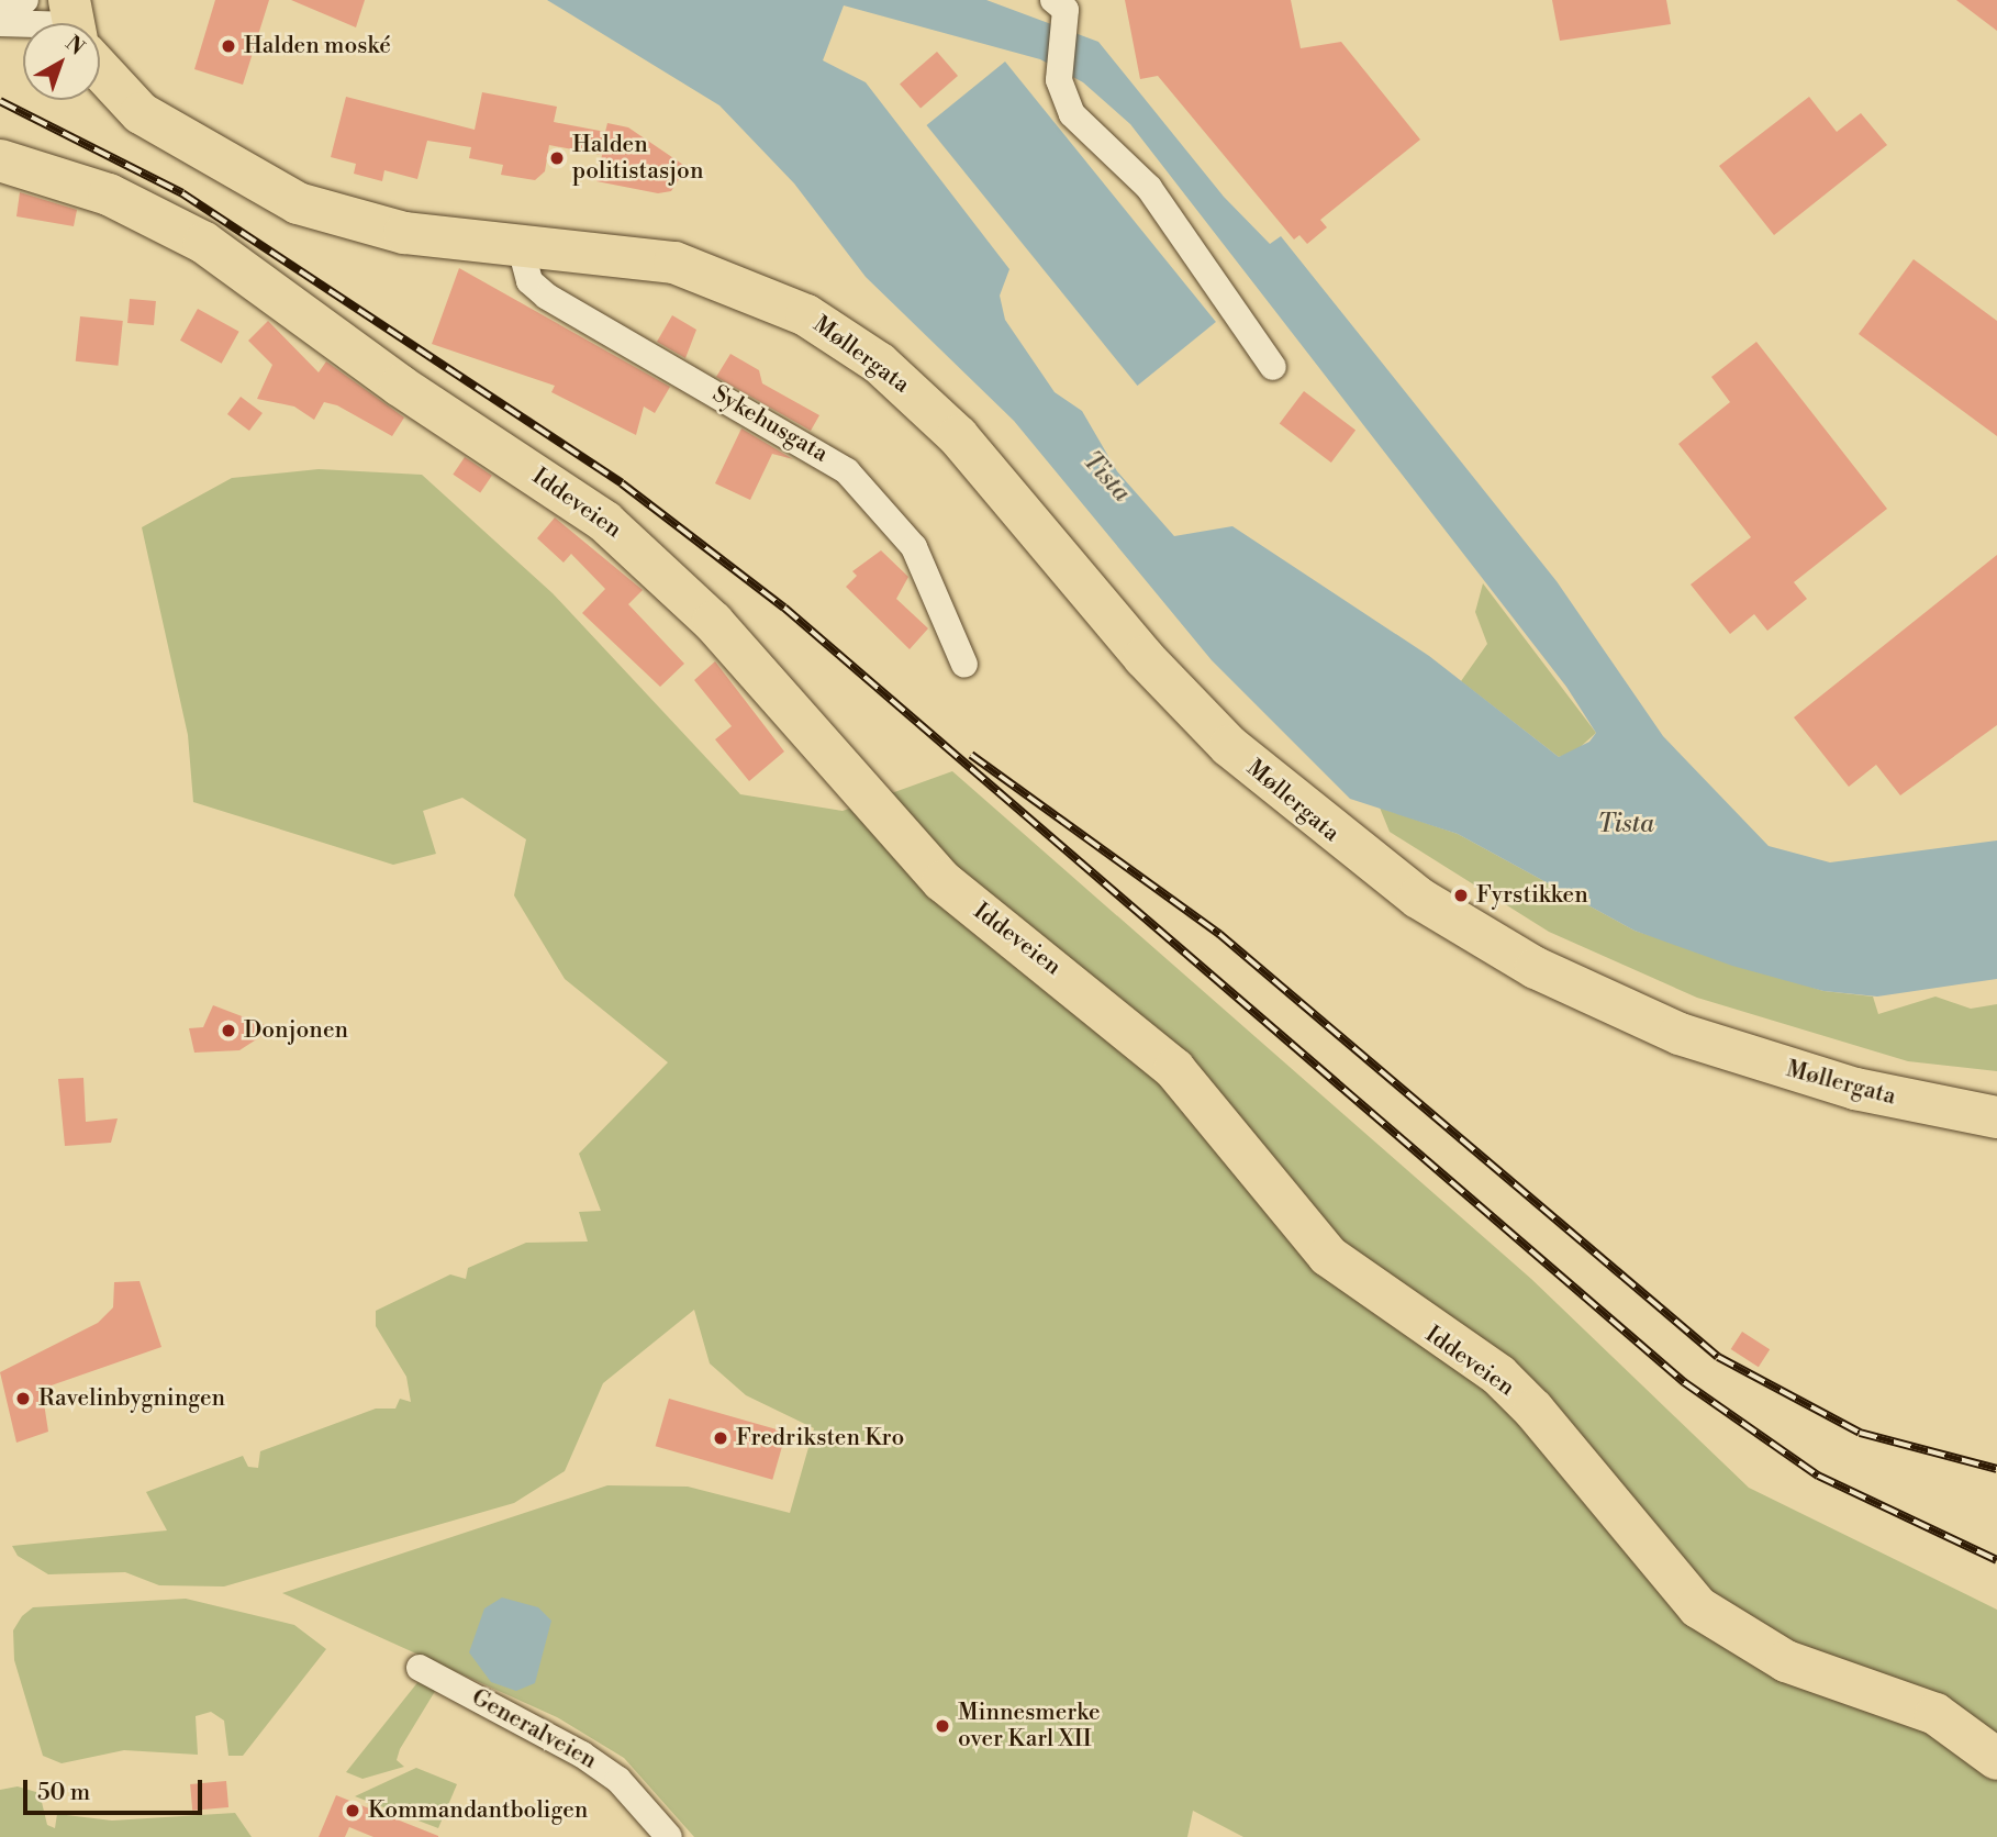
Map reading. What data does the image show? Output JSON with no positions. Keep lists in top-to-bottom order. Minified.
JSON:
{"streets":{"main road":["Møllergata","Iddeveien"],"street":["Sykehusgata","Generalveien"]},"crossings":[["Møllergata","Sykehusgata"]],"water":["Tista"],"places":["Halden moské","Halden politistasjon","Fyrstikken","Donjonen","Ravelinbygningen","Fredriksten Kro","Minnesmerke over Karl XII","Kommandantboligen"],"scale_bar":"50 m","north":"top right"}
